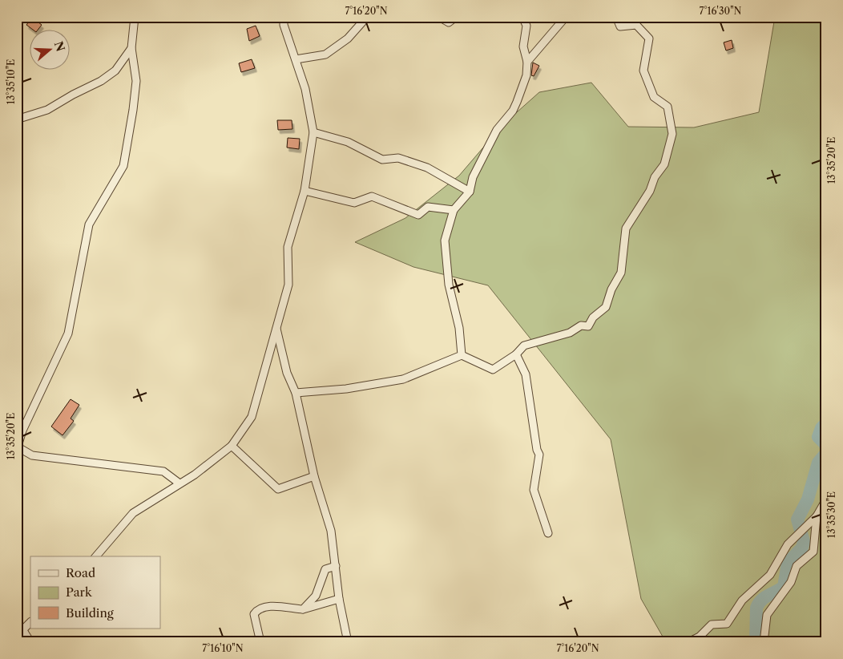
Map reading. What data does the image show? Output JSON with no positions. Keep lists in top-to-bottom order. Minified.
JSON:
{"legend":["Road","Park","Building"],"north":"right","coordinates":["7°16'20\"N","7°16'30\"N","13°35'10\"E","13°35'20\"E","13°35'30\"E","7°16'10\"N"]}
